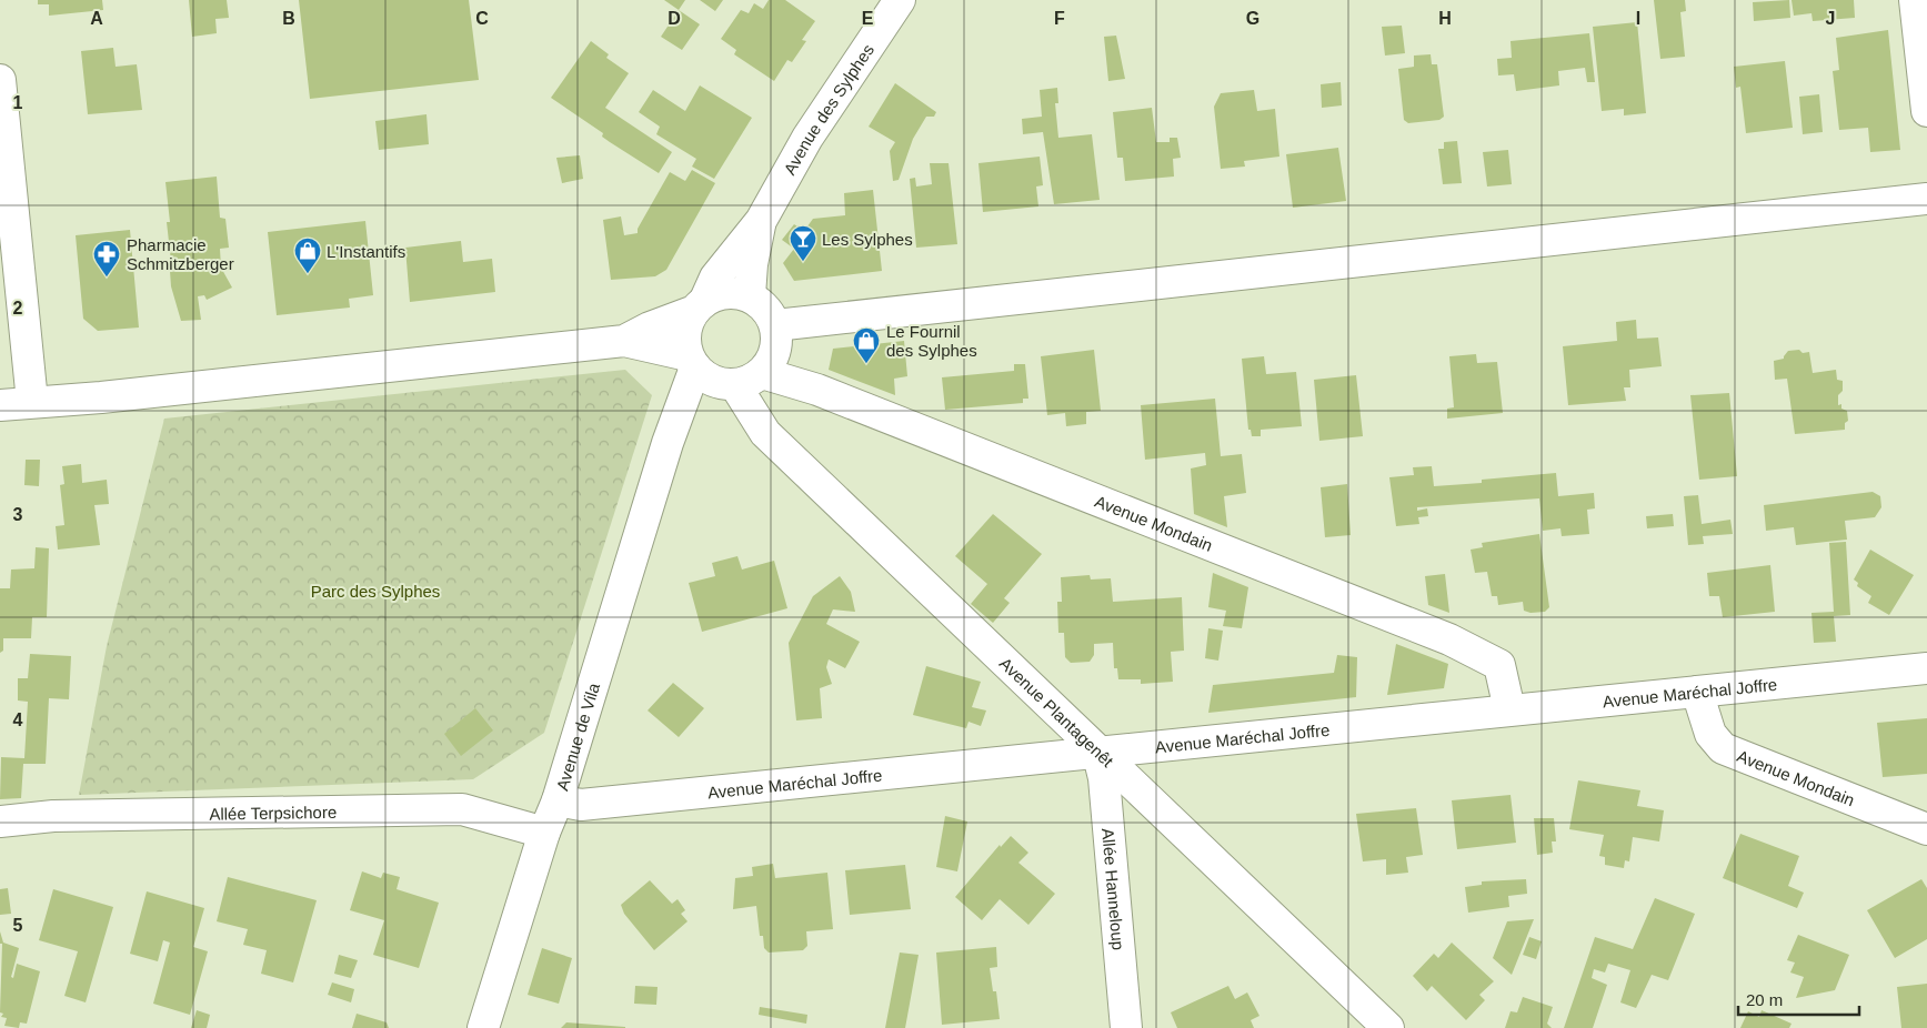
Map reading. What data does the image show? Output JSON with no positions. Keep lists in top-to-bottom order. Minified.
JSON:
{"streets":{"street":["Avenue des Sylphes","Avenue Mondain","Avenue Maréchal Joffre","Avenue Plantagenêt","Avenue de Vila","Allée Terpsichore","Allée Hanneloup"]},"crossings":[["Avenue des Sylphes","Avenue Mondain"],["Avenue des Sylphes","Avenue Plantagenêt"],["Avenue des Sylphes","Avenue de Vila"],["Avenue Mondain","Avenue Maréchal Joffre"],["Avenue Mondain","Avenue Plantagenêt"],["Avenue Mondain","Avenue de Vila"],["Avenue Maréchal Joffre","Avenue Plantagenêt"],["Avenue Maréchal Joffre","Avenue de Vila"],["Avenue Maréchal Joffre","Allée Hanneloup"],["Avenue Plantagenêt","Avenue de Vila"],["Avenue Plantagenêt","Allée Hanneloup"],["Avenue de Vila","Allée Terpsichore"]],"parks":["Parc des Sylphes"],"places":{"bar":["Les Sylphes"],"shop":["L'Instantifs","Le Fournil des Sylphes"],"pharmacy":["Pharmacie Schmitzberger"]},"scale_bar":"20 m","grid":{"columns":["A","B","C","D","E","F","G","H","I","J"],"rows":["1","2","3","4","5"]}}
